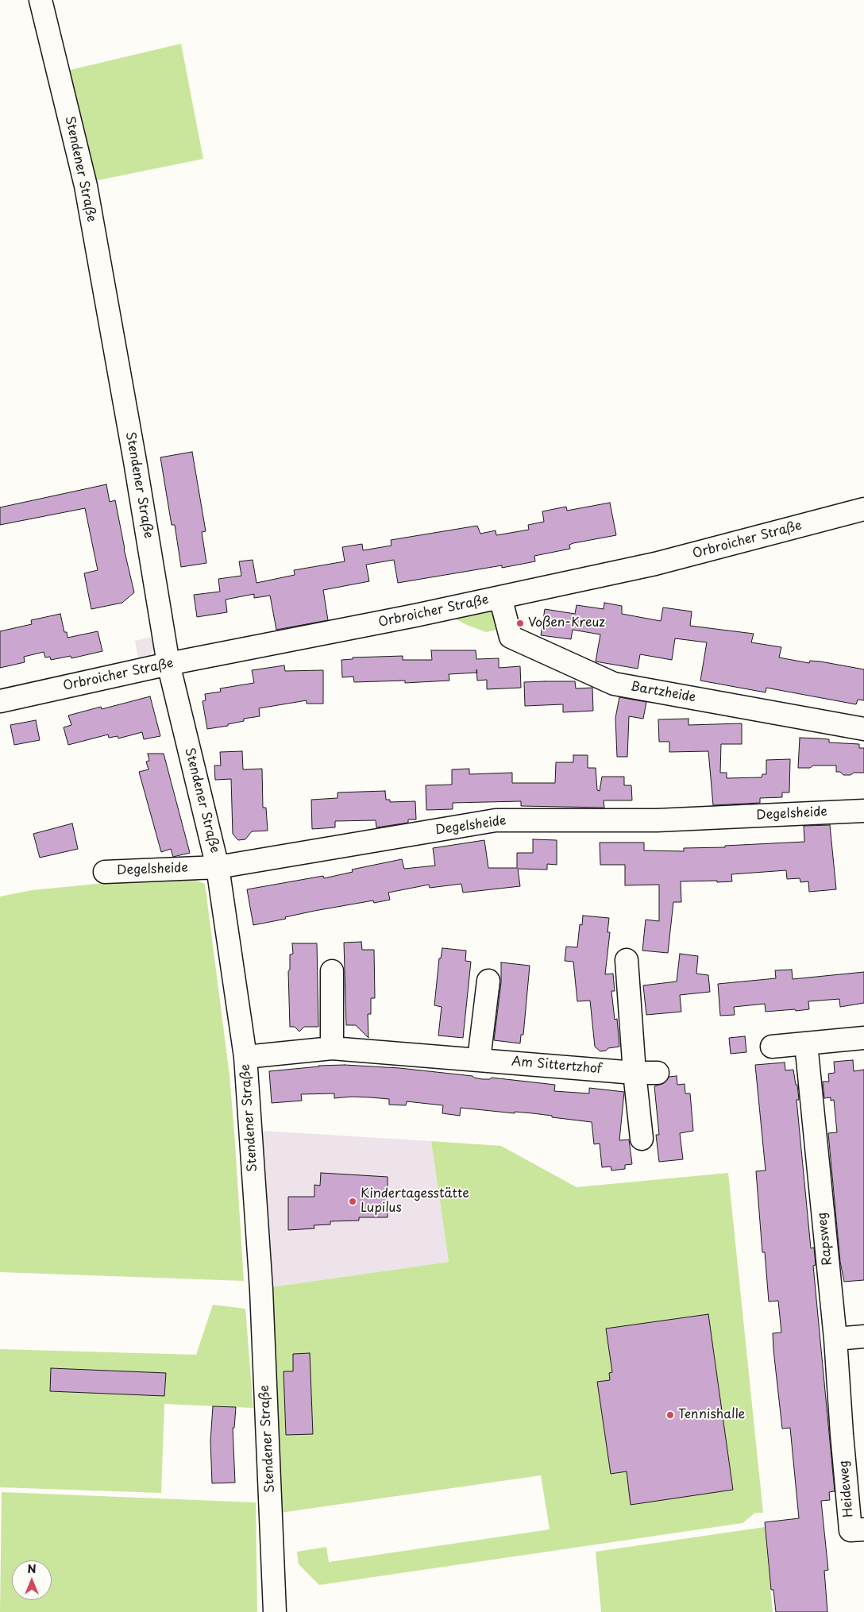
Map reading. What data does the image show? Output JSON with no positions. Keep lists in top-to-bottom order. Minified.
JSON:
{"streets":{"street":["Stendener Straße","Orbroicher Straße","Bartzheide","Degelsheide","Am Sittertzhof","Rapsweg","Heideweg"]},"crossings":[["Stendener Straße","Orbroicher Straße"],["Stendener Straße","Degelsheide"],["Stendener Straße","Am Sittertzhof"],["Orbroicher Straße","Bartzheide"],["Rapsweg","Heideweg"]],"places":["Voßen-Kreuz","Kindertagesstätte Lupilus","Tennishalle"],"north":"top"}
